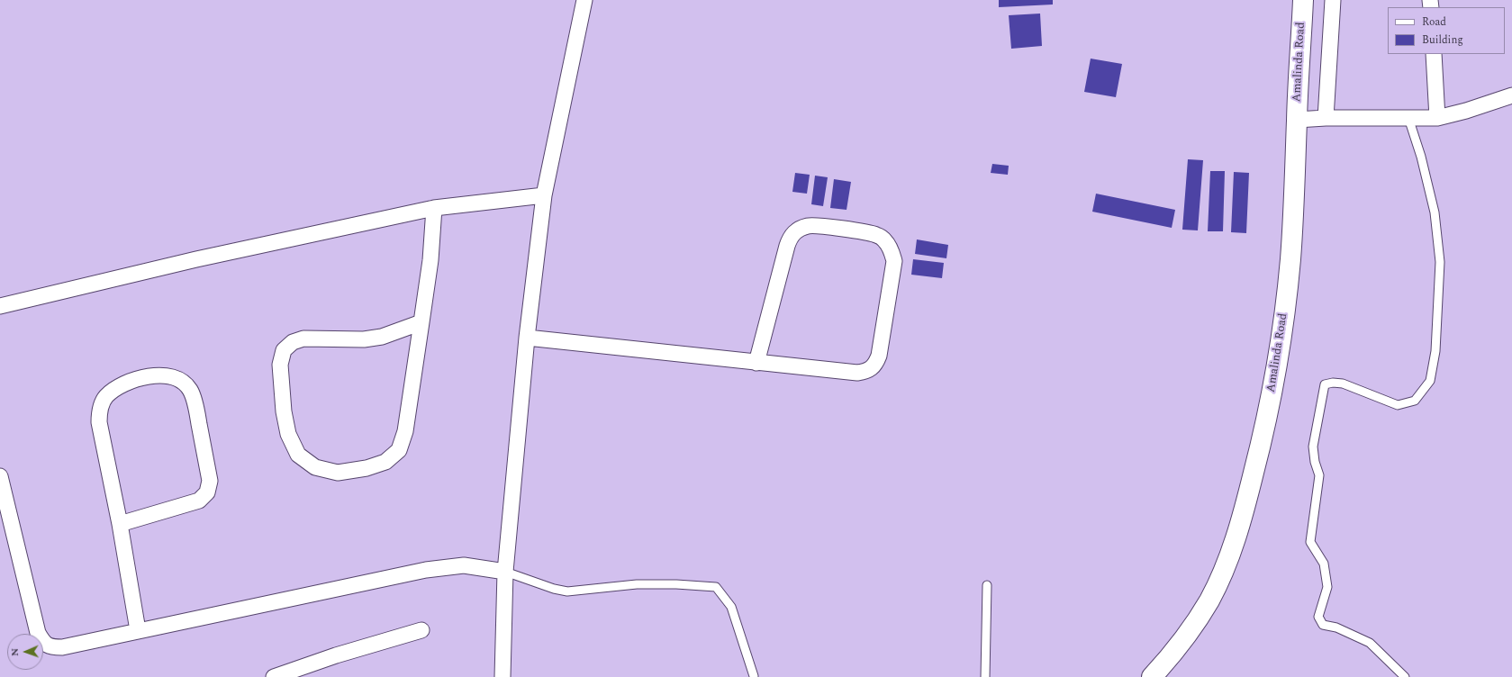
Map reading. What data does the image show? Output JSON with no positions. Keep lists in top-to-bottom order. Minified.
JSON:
{"streets":{"street":["Amalinda Road"]},"legend":["Road","Building"],"north":"left"}
